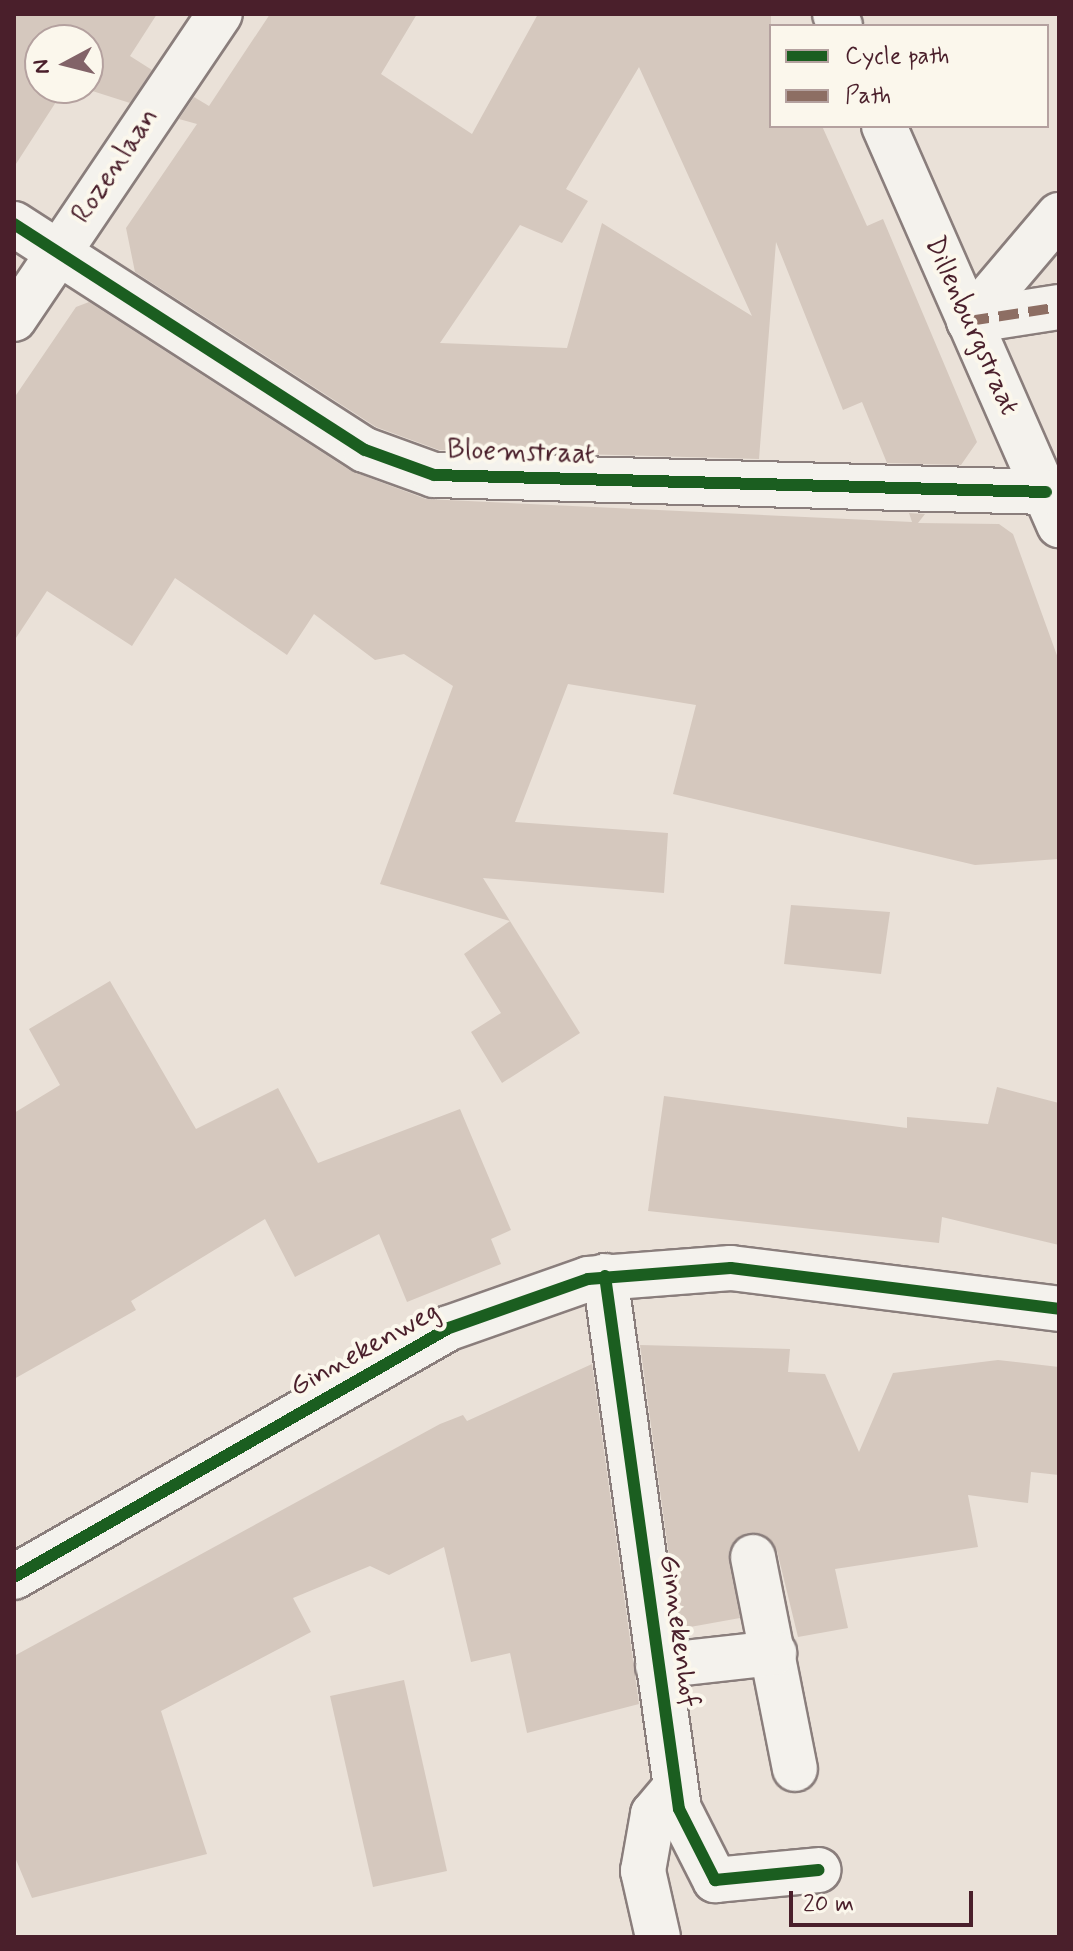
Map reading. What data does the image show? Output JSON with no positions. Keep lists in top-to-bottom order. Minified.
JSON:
{"streets":{"street":["Rozenlaan","Dillenburgstraat","Bloemstraat","Ginnekenweg","Ginnekenhof"]},"crossings":[["Rozenlaan","Bloemstraat"],["Dillenburgstraat","Bloemstraat"],["Ginnekenweg","Ginnekenhof"]],"legend":["Cycle path","Path"],"scale_bar":"20 m","north":"left"}
